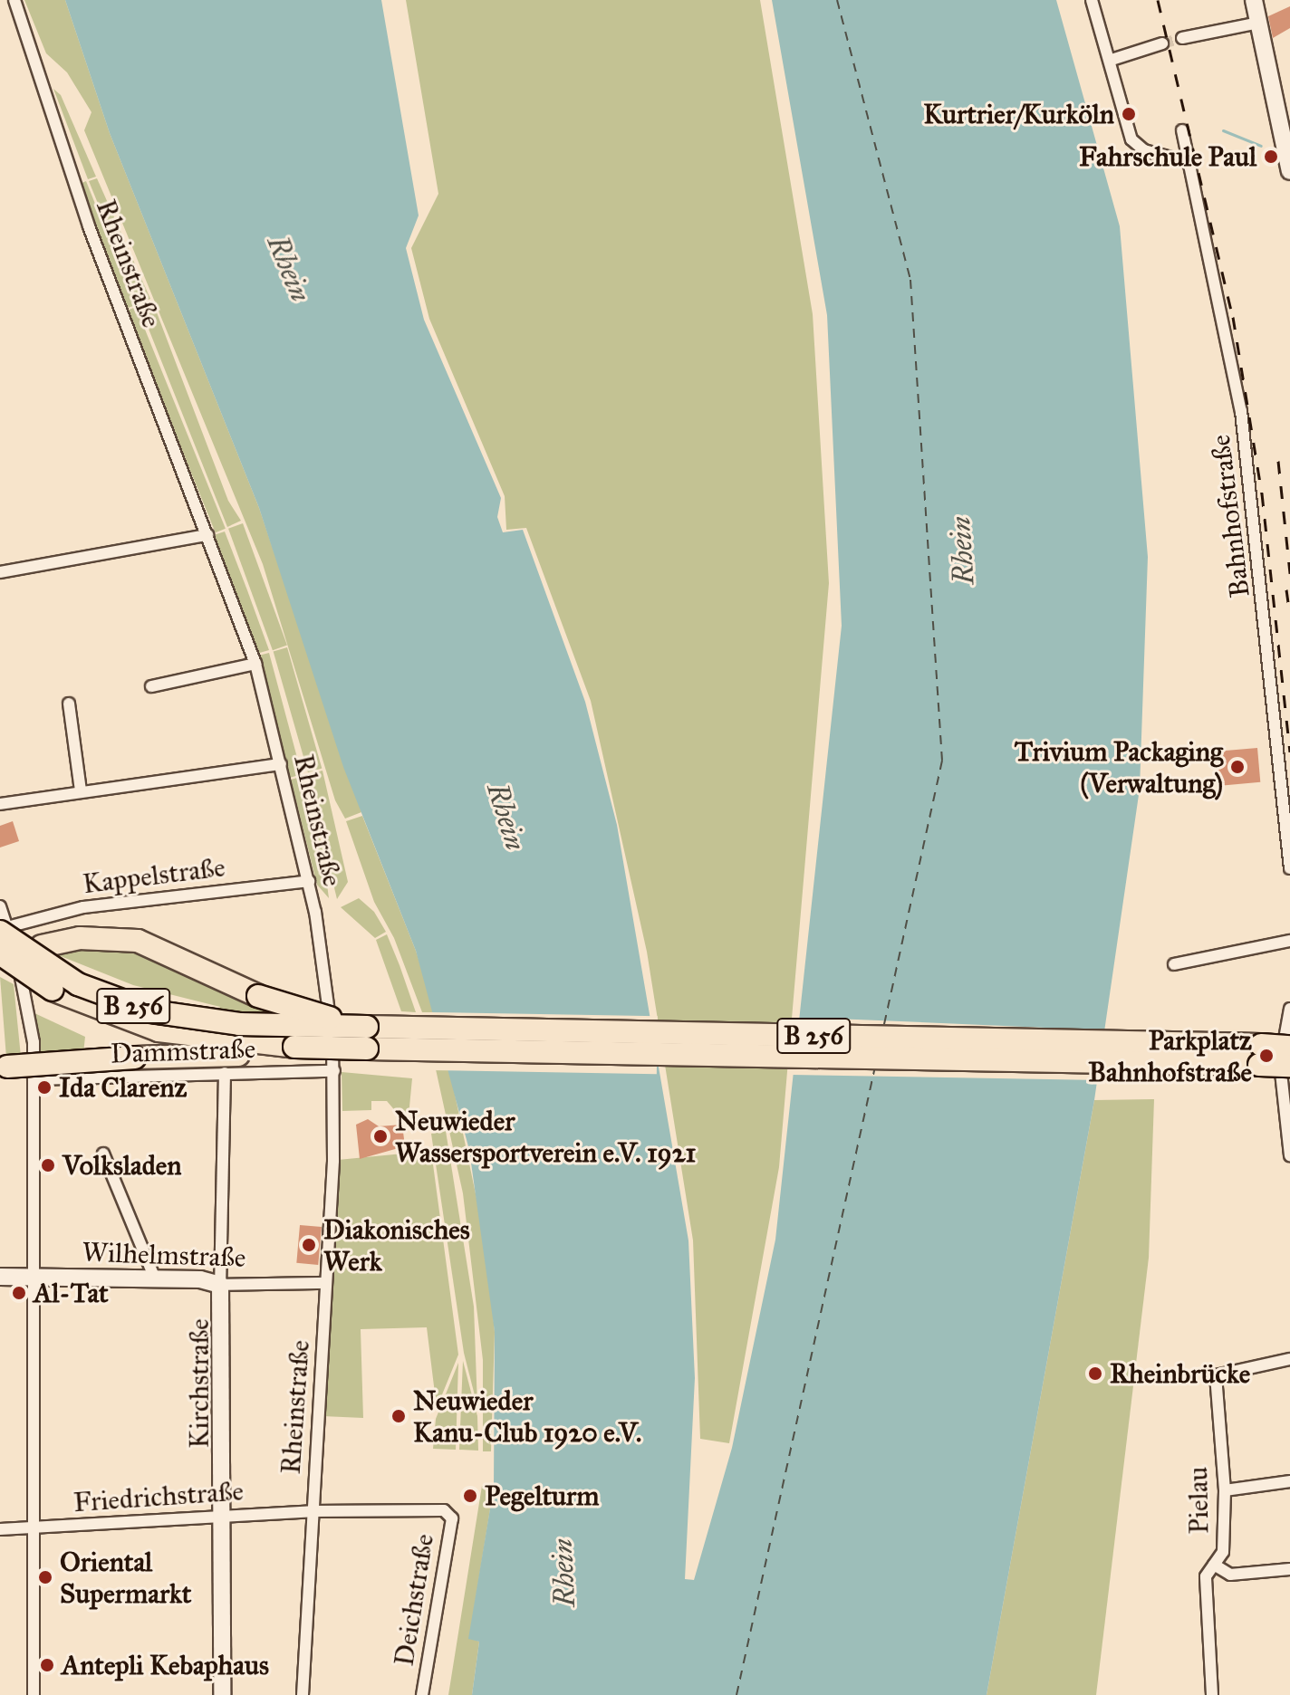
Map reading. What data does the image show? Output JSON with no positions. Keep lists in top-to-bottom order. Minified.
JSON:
{"streets":{"highway":["B 256"],"street":["Rheinstraße","Bahnhofstraße","Kappelstraße","Dammstraße","Wilhelmstraße","Kirchstraße","Friedrichstraße","Pielau","Deichstraße"]},"crossings":[["Rheinstraße","Kappelstraße"],["Rheinstraße","Dammstraße"],["Rheinstraße","Wilhelmstraße"],["Rheinstraße","Friedrichstraße"],["Kappelstraße","B 256"],["Dammstraße","Kirchstraße"],["Wilhelmstraße","Kirchstraße"],["Kirchstraße","Friedrichstraße"],["Friedrichstraße","Deichstraße"]],"water":["Rhein"],"places":["Kurtrier/Kurköln","Fahrschule Paul","Trivium Packaging (Verwaltung)","Parkplatz Bahnhofstraße","Ida Clarenz","Neuwieder Wassersportverein e.V. 1921","Volksladen","Diakonisches Werk","Al-Tat","Rheinbrücke","Neuwieder Kanu-Club 1920 e.V.","Pegelturm","Oriental Supermarkt","Antepli Kebaphaus"]}
